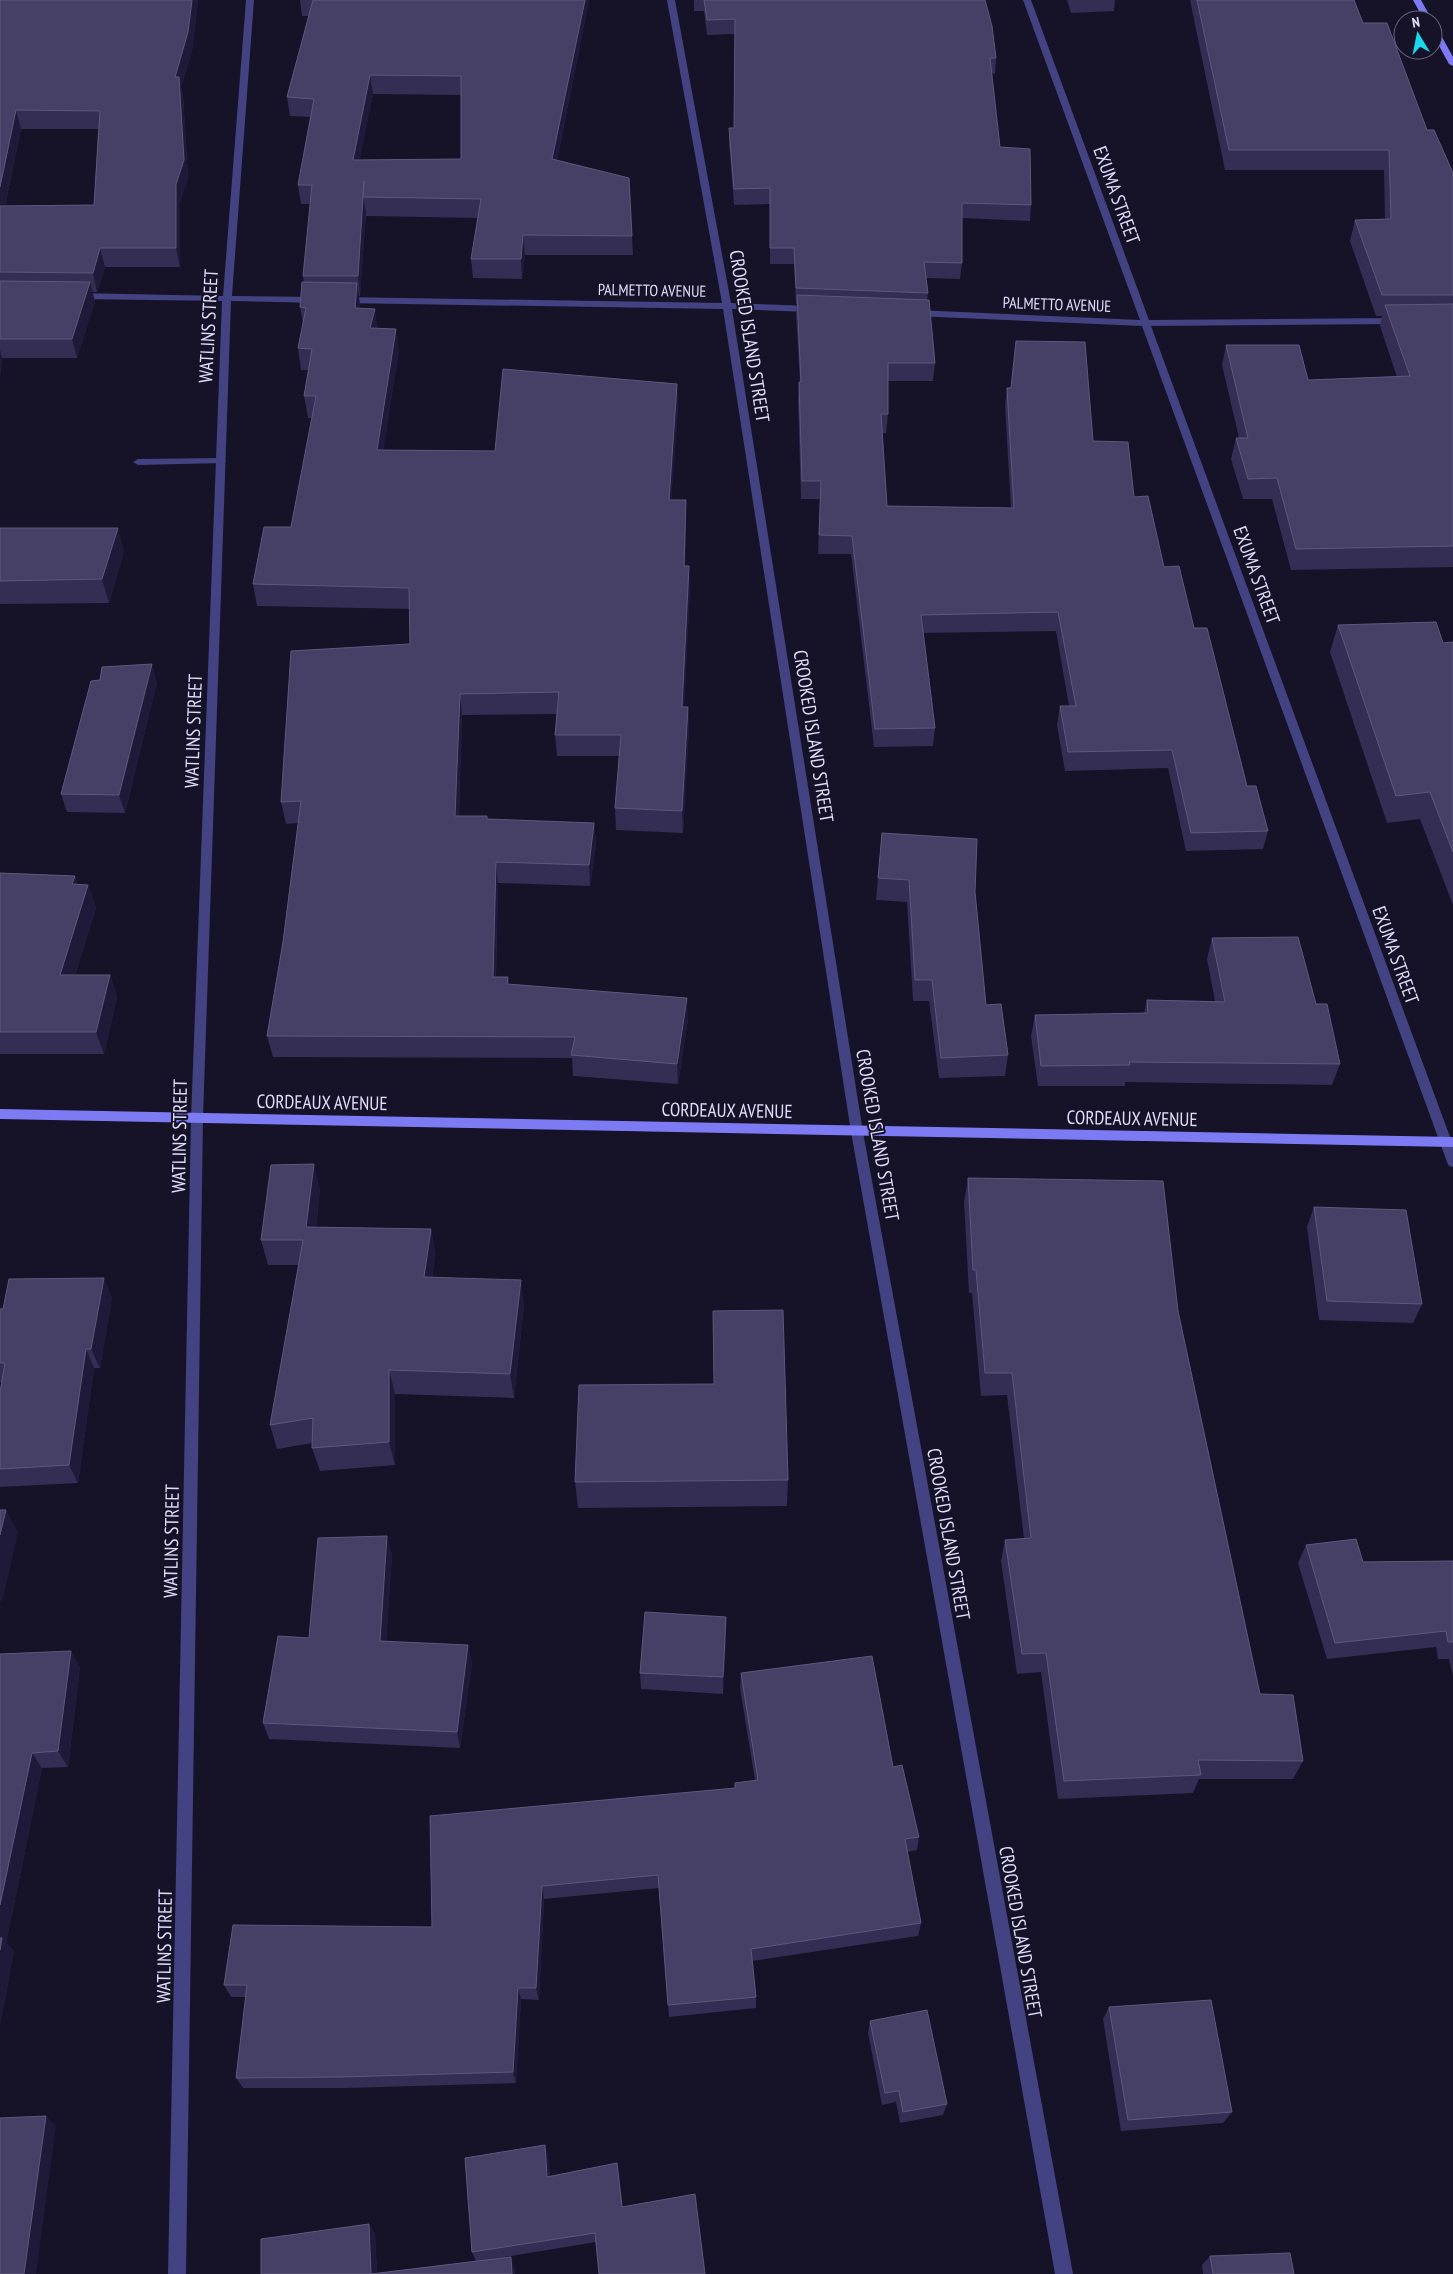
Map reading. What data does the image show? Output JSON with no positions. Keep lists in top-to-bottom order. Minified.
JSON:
{"streets":{"street":["EXUMA STREET","PALMETTO AVENUE","WATLINS STREET","CROOKED ISLAND STREET","CORDEAUX AVENUE"]},"crossings":[["EXUMA STREET","PALMETTO AVENUE"],["EXUMA STREET","CORDEAUX AVENUE"],["PALMETTO AVENUE","WATLINS STREET"],["PALMETTO AVENUE","CROOKED ISLAND STREET"],["WATLINS STREET","CORDEAUX AVENUE"],["CROOKED ISLAND STREET","CORDEAUX AVENUE"]],"north":"top"}
